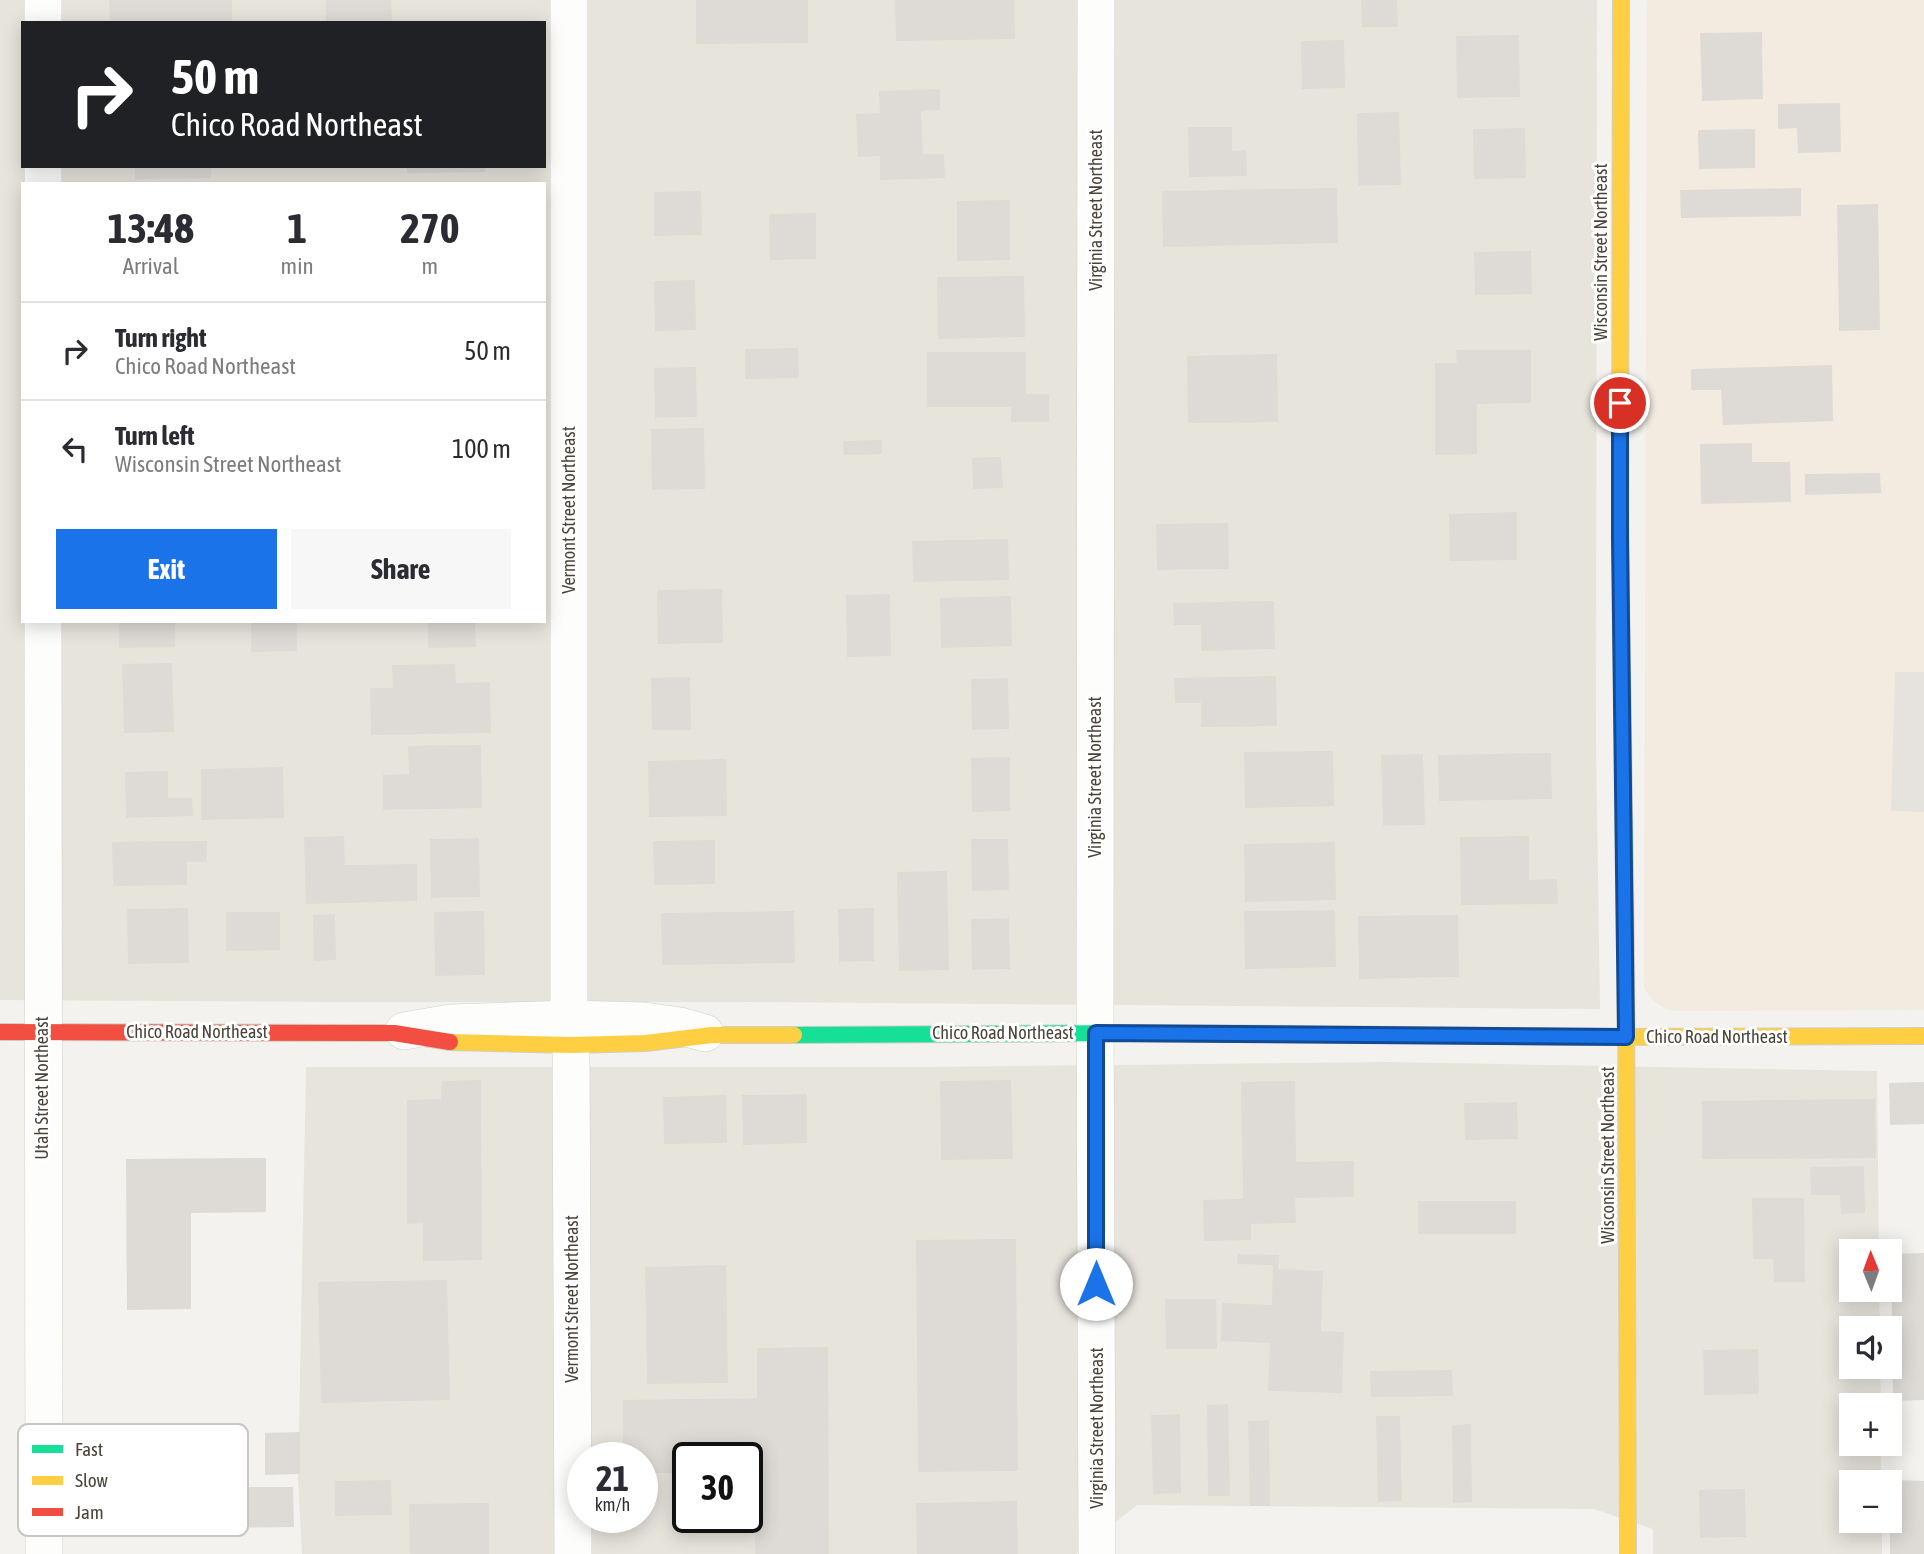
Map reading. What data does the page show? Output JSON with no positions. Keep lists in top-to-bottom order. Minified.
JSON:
{"streets":{"street":["Virginia Street Northeast","Wisconsin Street Northeast","Vermont Street Northeast","Chico Road Northeast","Utah Street Northeast"]},"crossings":[["Virginia Street Northeast","Chico Road Northeast"],["Wisconsin Street Northeast","Chico Road Northeast"],["Vermont Street Northeast","Chico Road Northeast"],["Chico Road Northeast","Utah Street Northeast"]],"legend":["Fast","Slow","Jam"],"north":"top","page":{"turn":["50 m","Chico Road Northeast"],"eta":["13:48","Arrival","1","min","270","m"],"list":[{"name":"Turn right","note":"Chico Road Northeast","value":"50 m"},{"name":"Turn left","note":"Wisconsin Street Northeast","value":"100 m"}],"buttons":["Exit","Share"],"map_buttons":["+","−"],"speed":"21 km/h","limit":"30"}}
